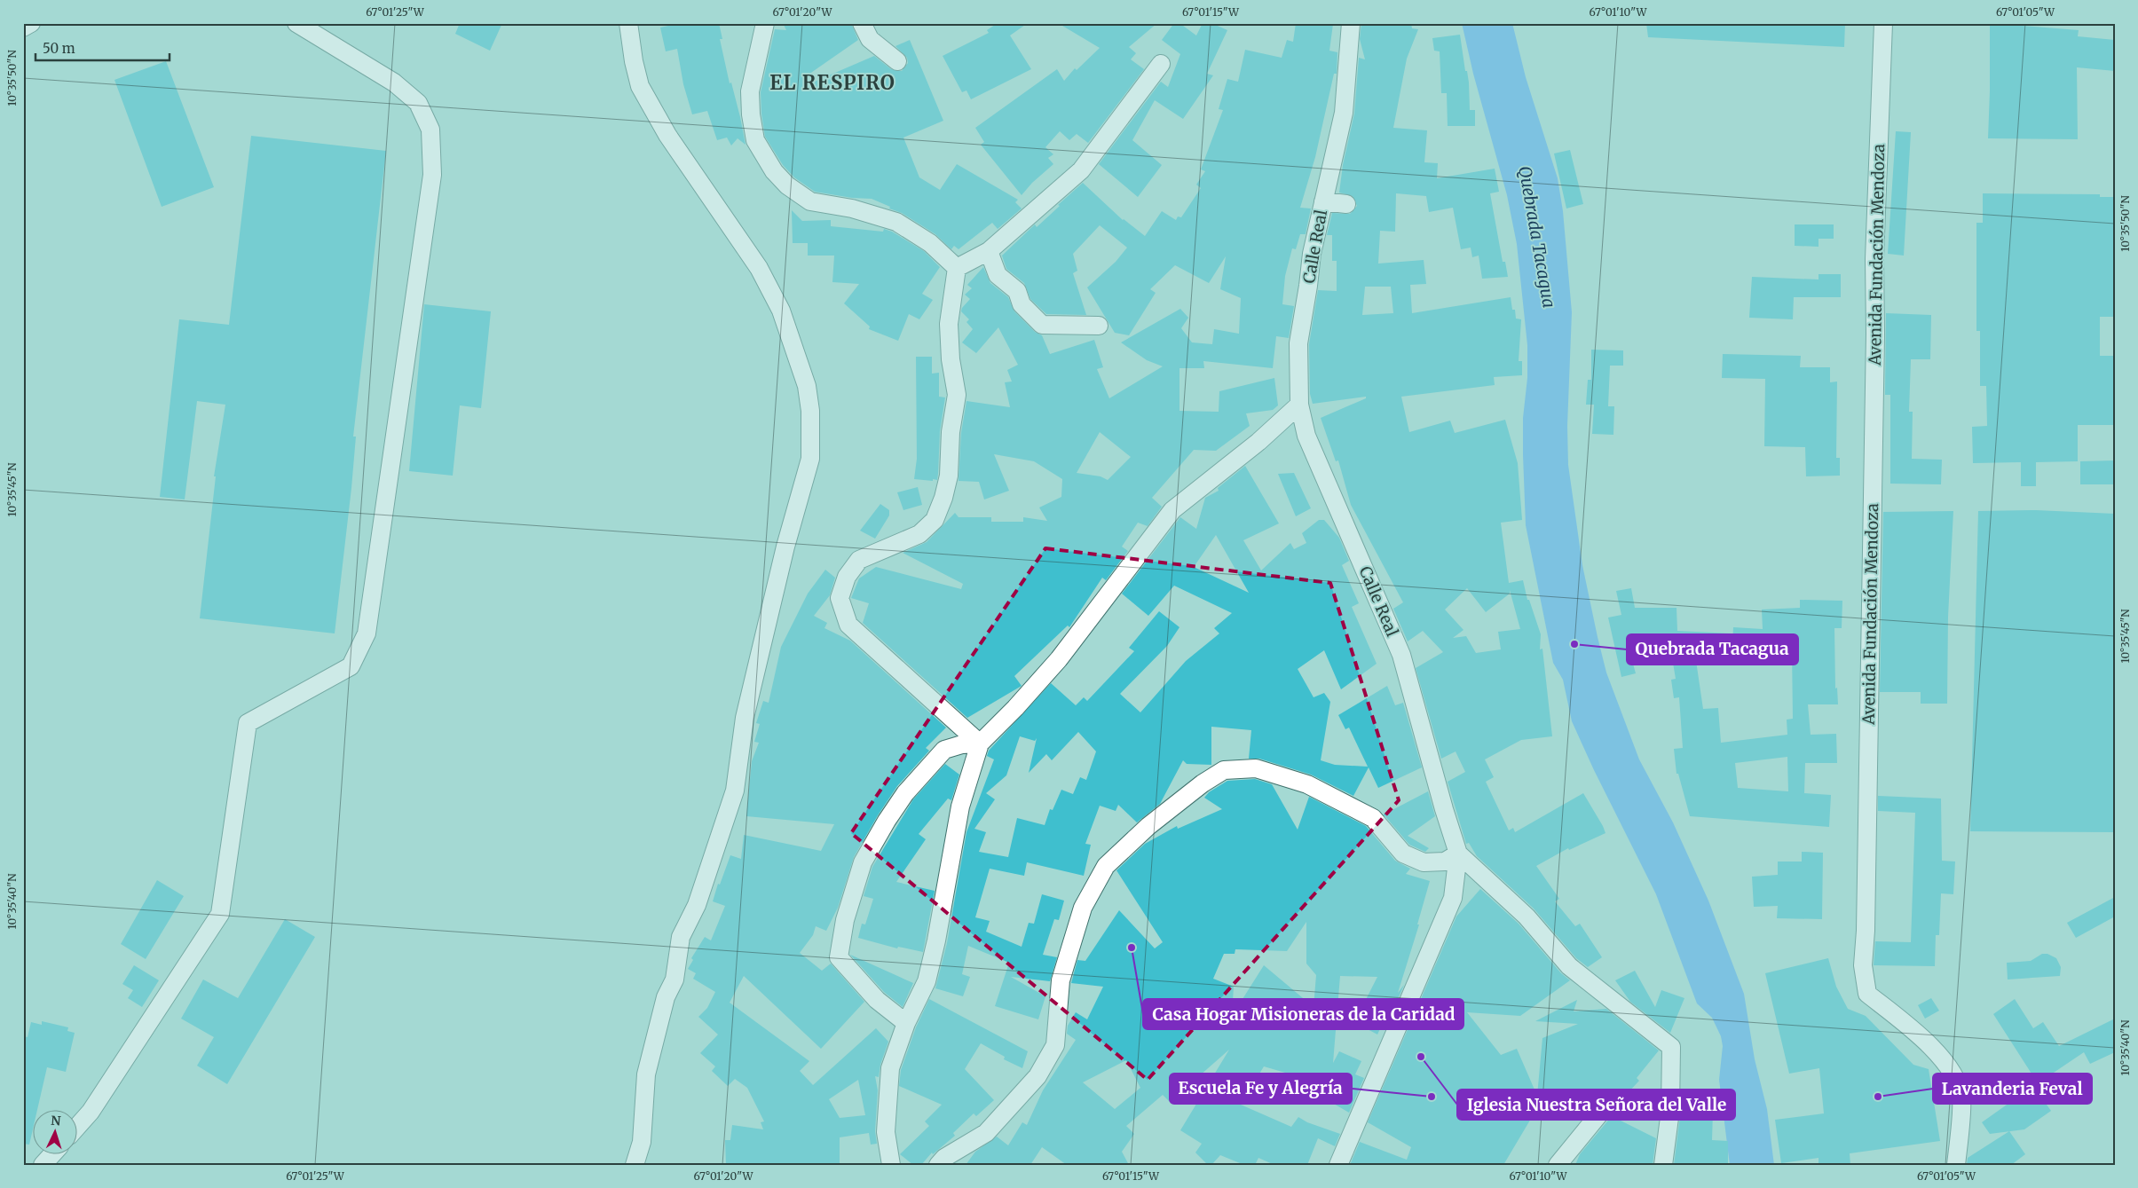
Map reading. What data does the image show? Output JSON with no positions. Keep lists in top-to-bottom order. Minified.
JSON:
{"streets":{"street":["Calle Real","Avenida Fundación Mendoza"]},"districts":["EL RESPIRO"],"water":["Quebrada Tacagua"],"places":["Quebrada Tacagua","Casa Hogar Misioneras de la Caridad","Iglesia Nuestra Señora del Valle","Escuela Fe y Alegría","Lavanderia Feval"],"scale_bar":"50 m","north":"top","coordinates":["67°01'25\"W","67°01'20\"W","67°01'15\"W","67°01'10\"W","67°01'05\"W","10°35'50\"N","10°35'45\"N","10°35'40\"N"]}
